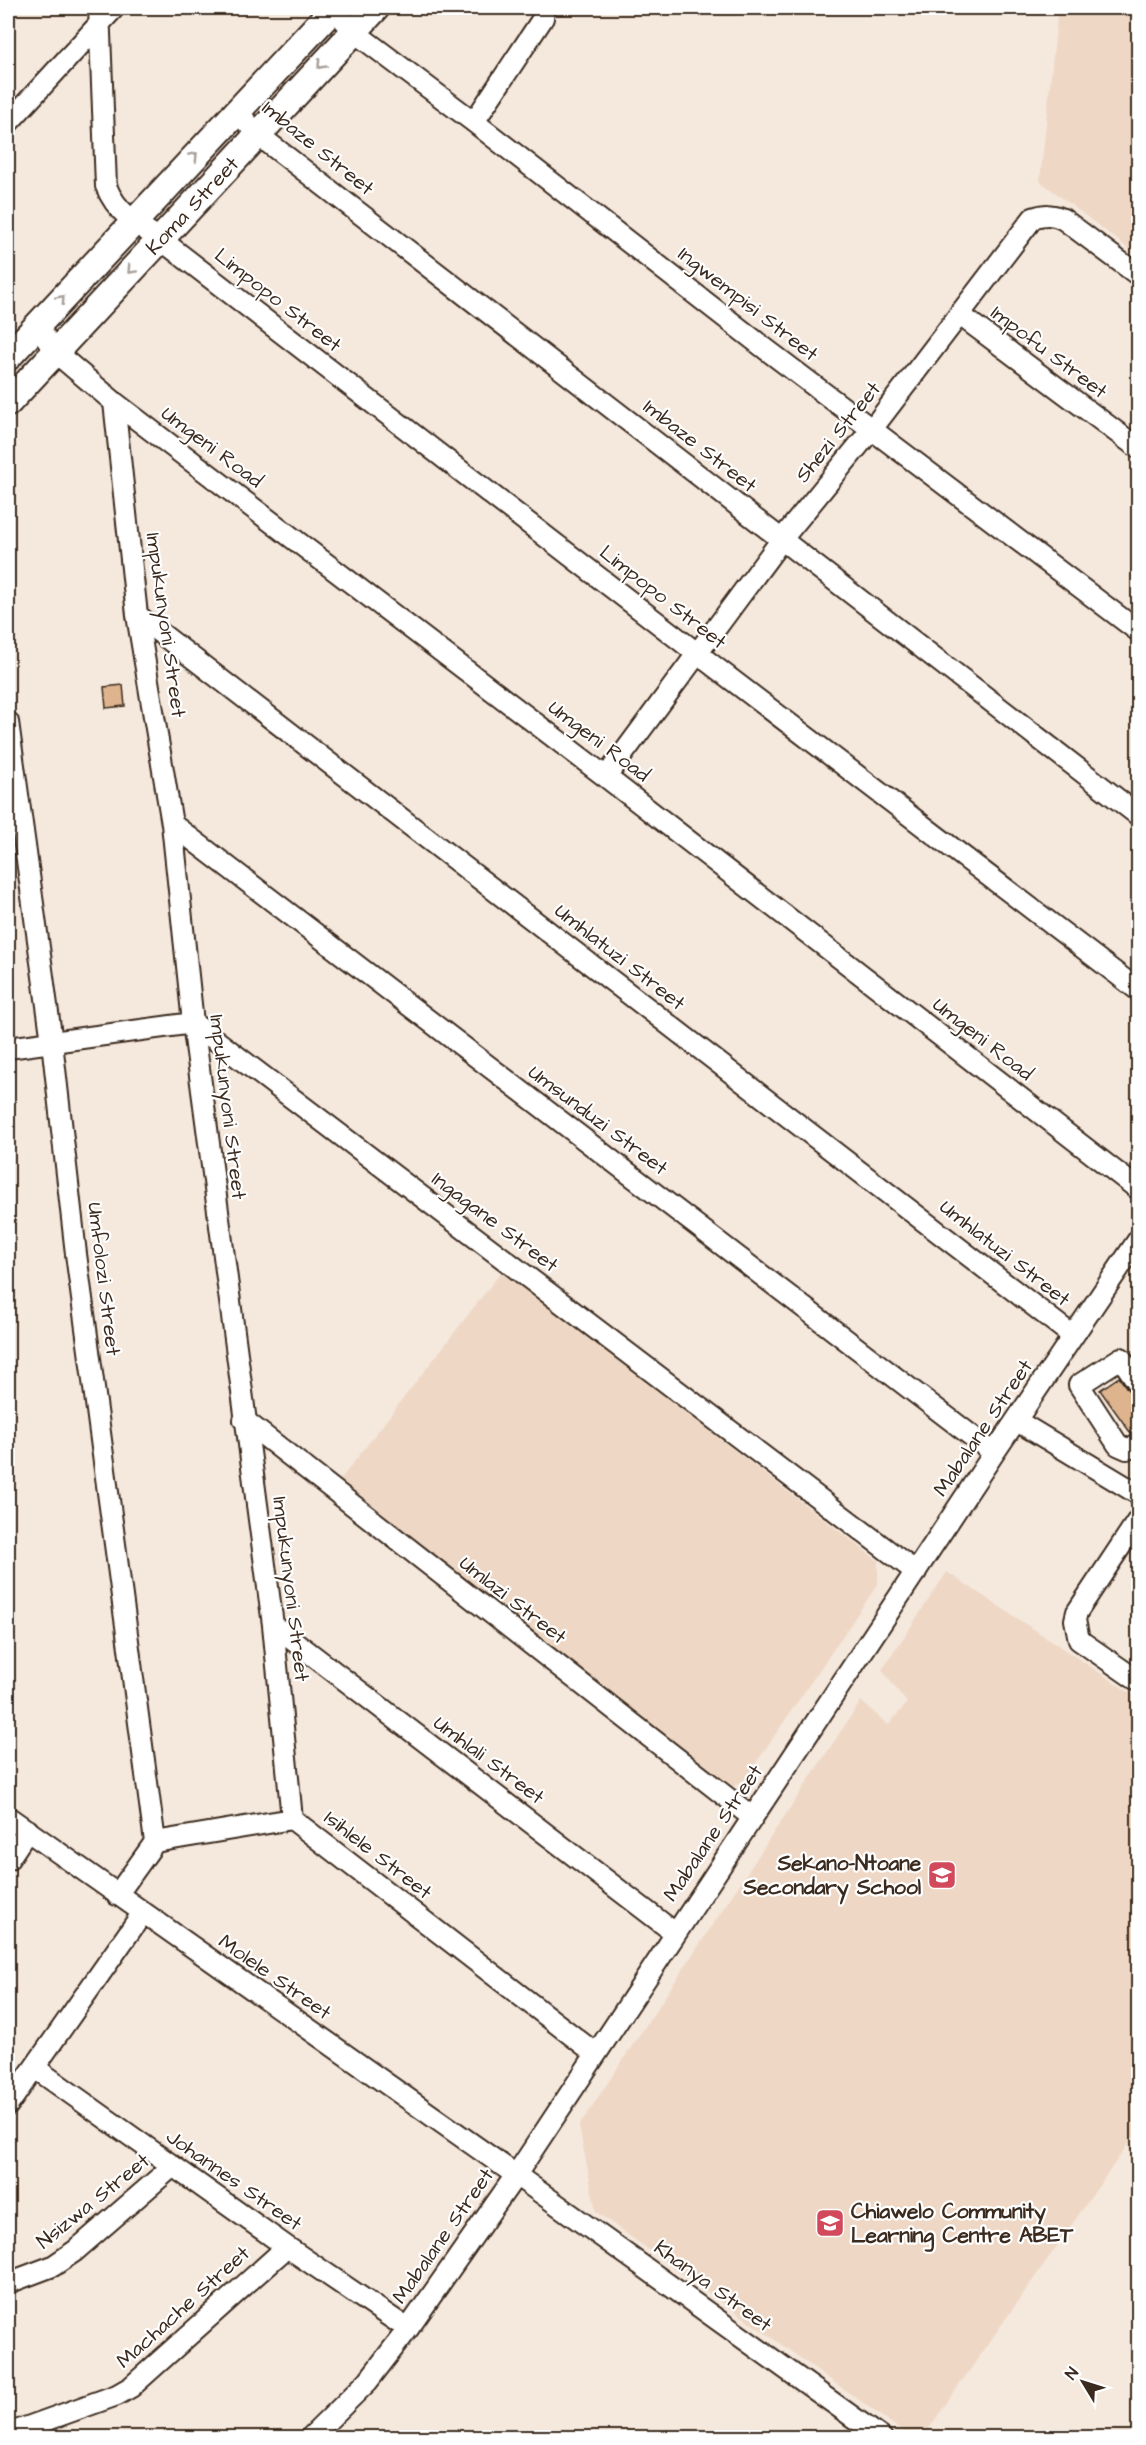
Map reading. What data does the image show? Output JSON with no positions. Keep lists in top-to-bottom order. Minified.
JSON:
{"streets":{"main road":["Koma Street"],"street":["Imbaze Street","Limpopo Street","Ingwempisi Street","Impofu Street","Shezi Street","Umgeni Road","Impukunyoni Street","Umhlatuzi Street","Umsunduzi Street","Ingagane Street","Umfolozi Street","Mabalane Street","Umlazi Street","Umhlali Street","Isihlele Street","Molele Street","Johannes Street","Nsizwa Street","Khanya Street","Machache Street"]},"crossings":[["Imbaze Street","Koma Street"],["Imbaze Street","Shezi Street"],["Koma Street","Limpopo Street"],["Koma Street","Ingwempisi Street"],["Koma Street","Umgeni Road"],["Limpopo Street","Shezi Street"],["Ingwempisi Street","Shezi Street"],["Impofu Street","Shezi Street"],["Shezi Street","Umgeni Road"],["Umgeni Road","Impukunyoni Street"],["Impukunyoni Street","Umhlatuzi Street"],["Impukunyoni Street","Umsunduzi Street"],["Impukunyoni Street","Ingagane Street"],["Impukunyoni Street","Umlazi Street"],["Impukunyoni Street","Umhlali Street"],["Impukunyoni Street","Isihlele Street"],["Umhlatuzi Street","Mabalane Street"],["Umsunduzi Street","Mabalane Street"],["Ingagane Street","Mabalane Street"],["Umfolozi Street","Isihlele Street"],["Mabalane Street","Umlazi Street"],["Mabalane Street","Umhlali Street"],["Mabalane Street","Isihlele Street"],["Mabalane Street","Molele Street"],["Mabalane Street","Johannes Street"],["Mabalane Street","Khanya Street"],["Molele Street","Khanya Street"],["Johannes Street","Nsizwa Street"],["Johannes Street","Machache Street"]],"places":{"school or university":["Sekano-Ntoane Secondary School","Chiawelo Community Learning Centre ABET"]},"north":"top left"}
